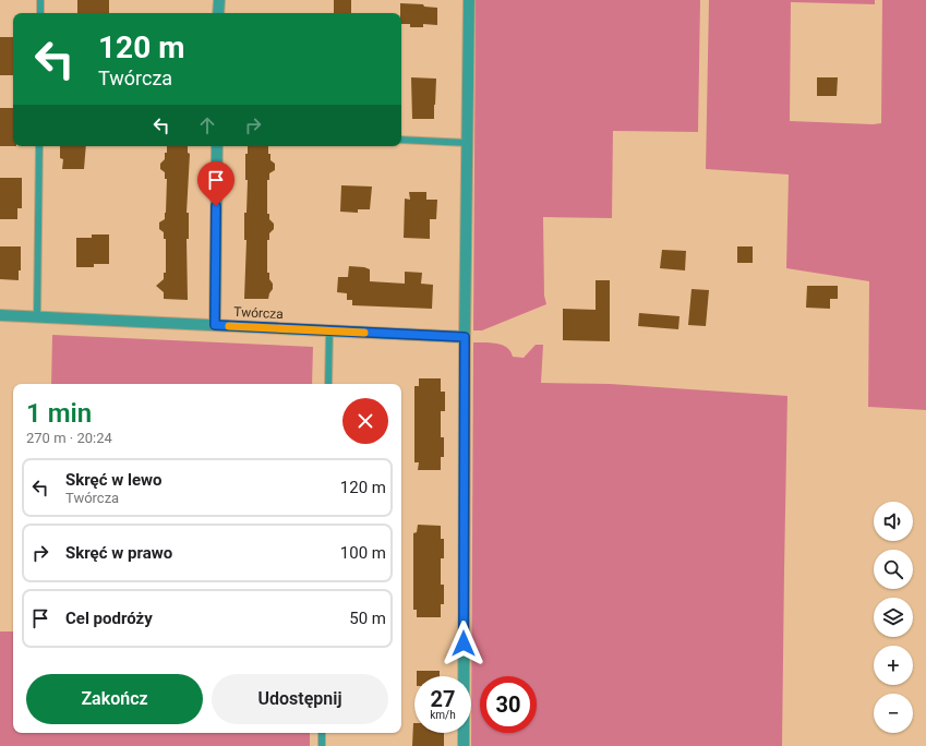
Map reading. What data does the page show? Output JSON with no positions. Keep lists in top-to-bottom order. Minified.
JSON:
{"streets":{"street":["Twórcza"]},"page":{"turn":["120 m","Twórcza"],"heading":["1 min","270 m · 20:24"],"list":[{"name":"Skręć w lewo","note":"Twórcza","value":"120 m"},{"name":"Skręć w prawo","value":"100 m"},{"name":"Cel podróży","value":"50 m"}],"map_buttons":["+","−"],"buttons":["Zakończ","Udostępnij"],"speed":"27 km/h","limit":"30"}}
